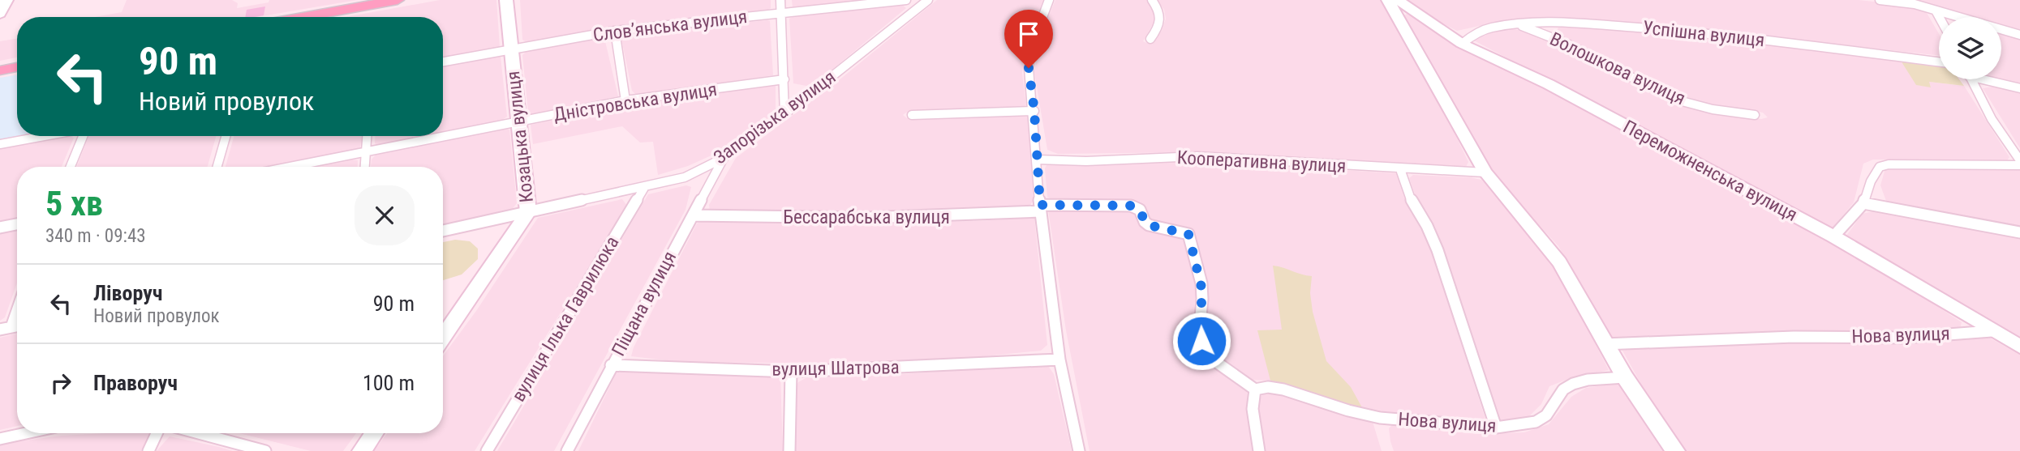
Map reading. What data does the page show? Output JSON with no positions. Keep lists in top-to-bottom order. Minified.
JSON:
{"streets":{"street":["Словʼянська вулиця","Успішна вулиця","Волошкова вулиця","Дністровська вулиця","Запорізька вулиця","Козацька вулиця","Кооперативна вулиця","Переможненська вулиця","Бессарабська вулиця","Піщана вулиця","вулиця Ілька Гаврилюка","Нова вулиця","вулиця Шатрова"]},"crossings":[["Словʼянська вулиця","Козацька вулиця"],["Успішна вулиця","Волошкова вулиця"],["Успішна вулиця","Переможненська вулиця"],["Дністровська вулиця","Козацька вулиця"],["Запорізька вулиця","Козацька вулиця"],["Запорізька вулиця","Піщана вулиця"],["Запорізька вулиця","вулиця Ілька Гаврилюка"],["Переможненська вулиця","Нова вулиця"],["Бессарабська вулиця","Піщана вулиця"],["Бессарабська вулиця","Нова вулиця"],["Піщана вулиця","вулиця Шатрова"]],"page":{"turn":["90 m","Новий провулок"],"heading":["5 хв","340 m · 09:43"],"list":[{"name":"Ліворуч","note":"Новий провулок","value":"90 m"},{"name":"Праворуч","value":"100 m"}]}}
